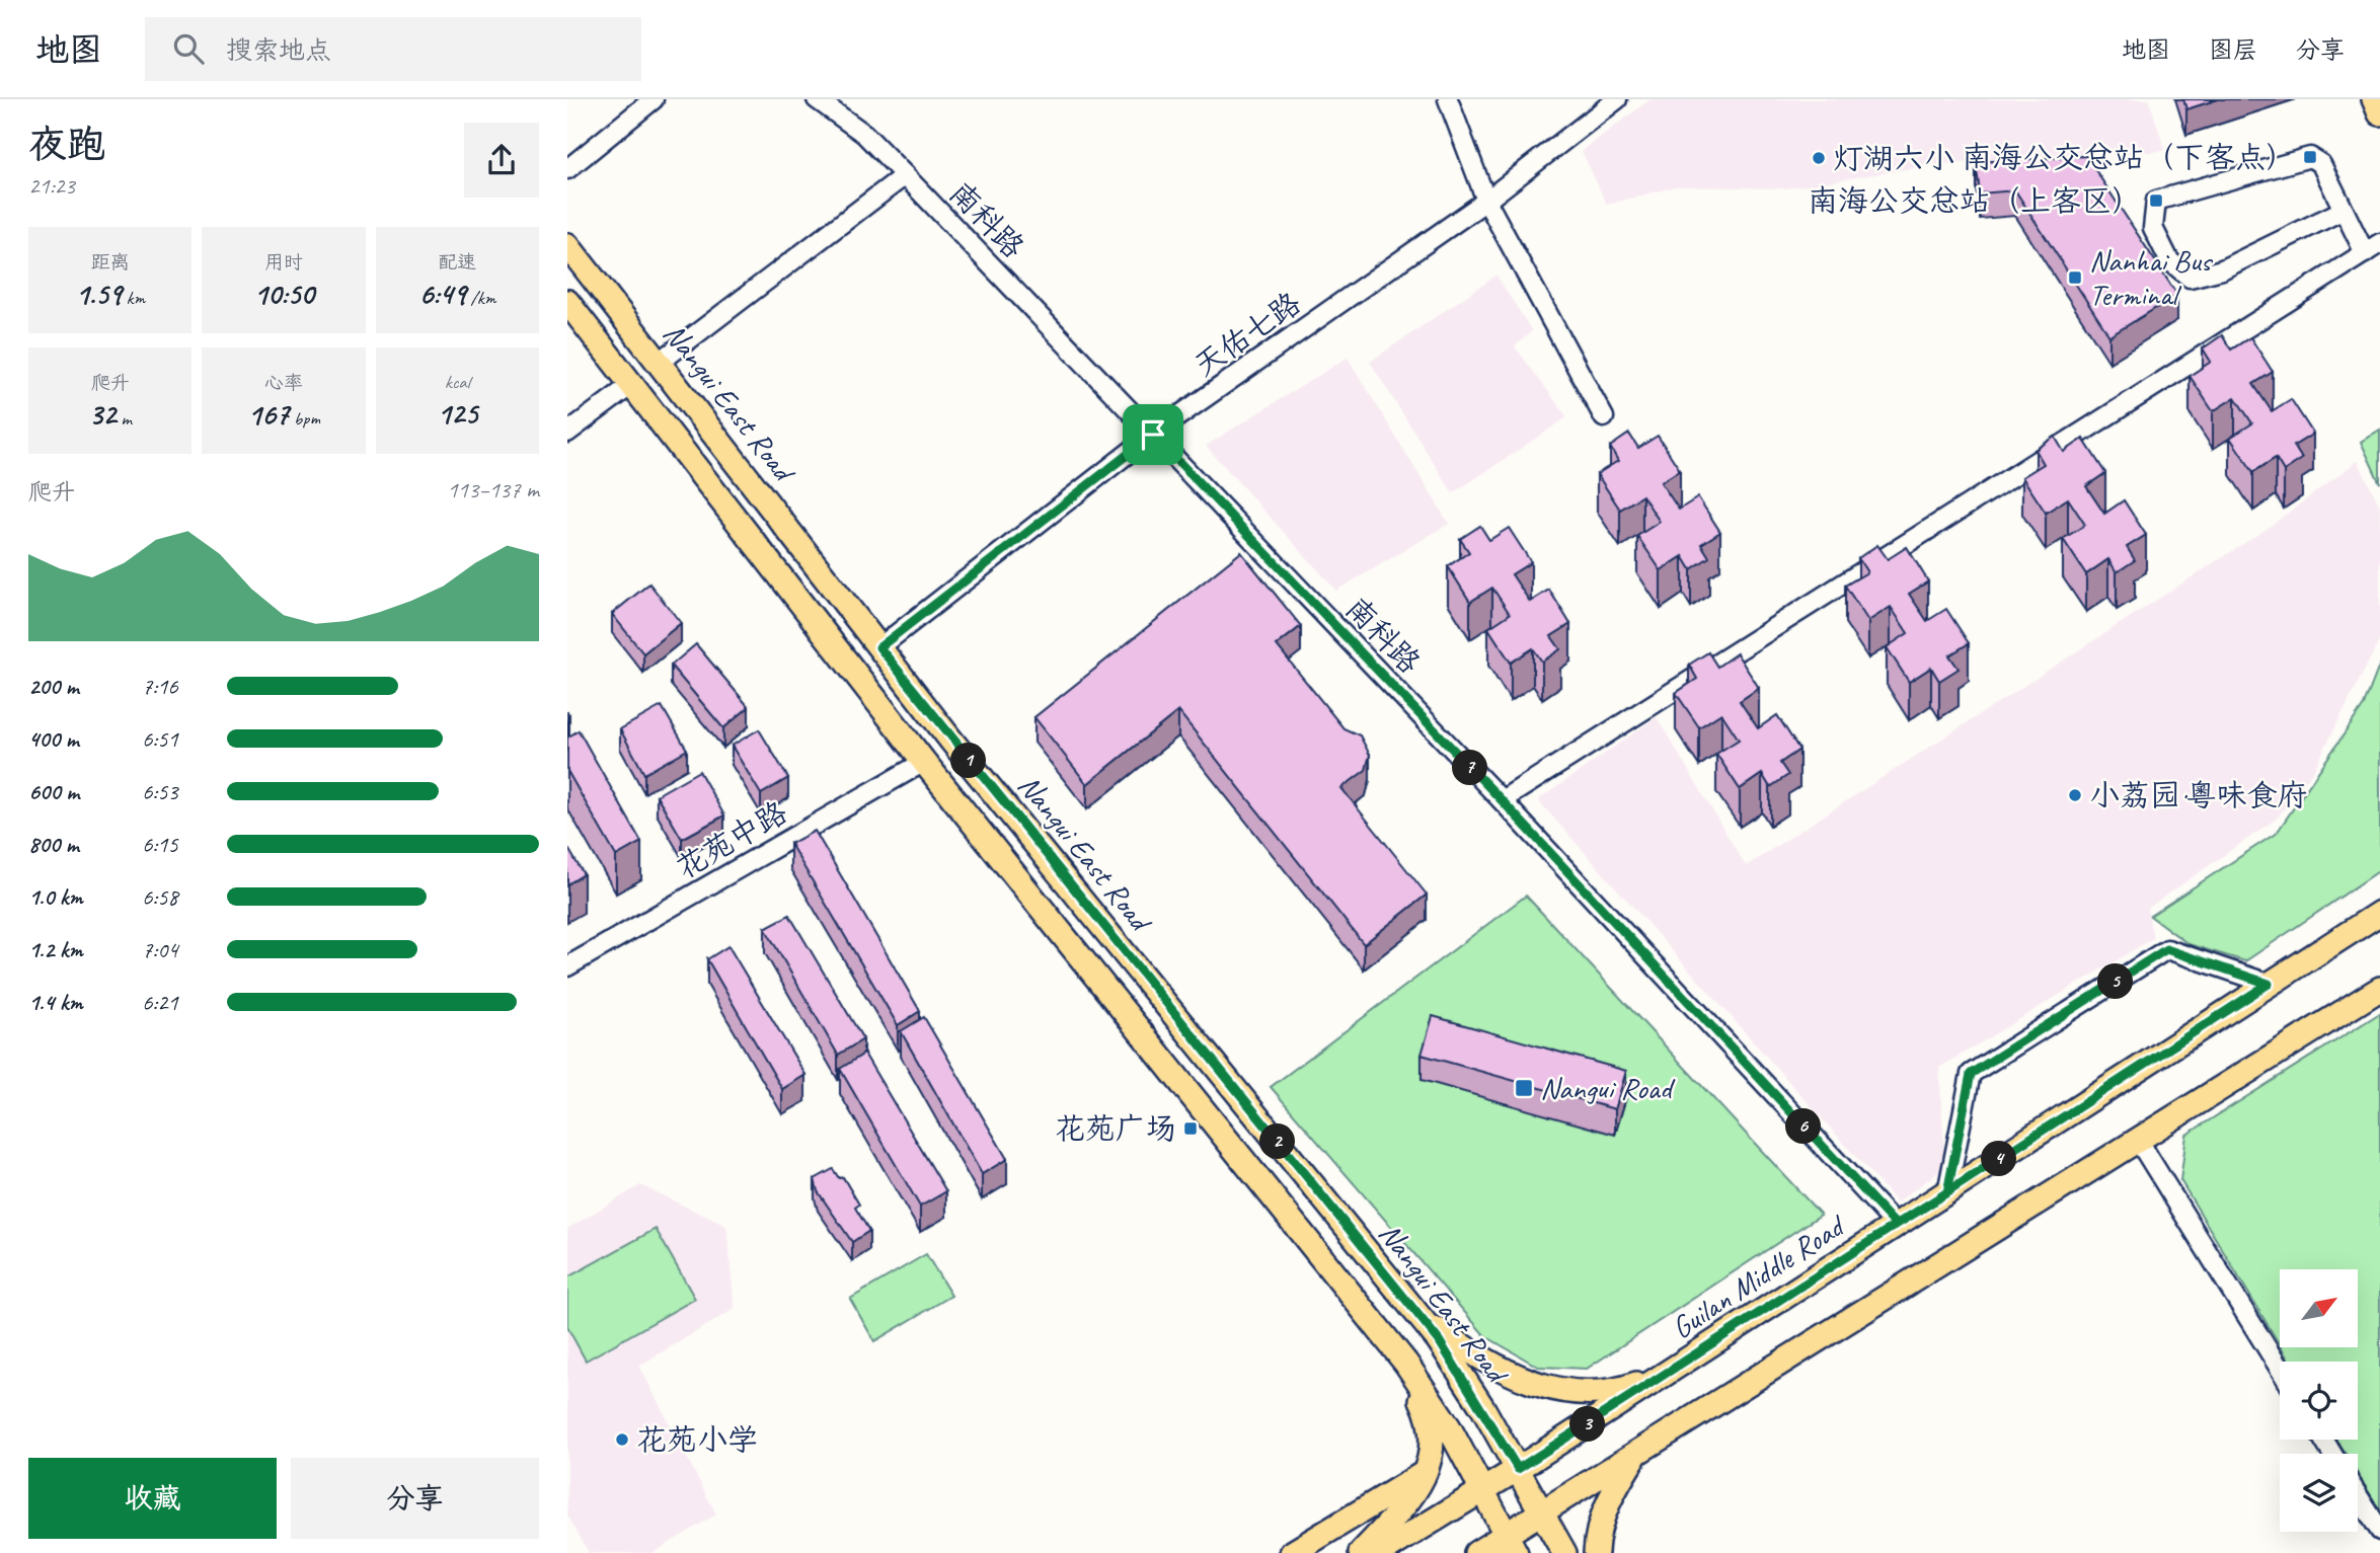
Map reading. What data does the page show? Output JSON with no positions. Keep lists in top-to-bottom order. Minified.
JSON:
{"streets":{"main road":["Nangui East Road","Guilan Middle Road"],"street":["南科路","天佑七路","花苑中路"]},"crossings":[["南科路","天佑七路"],["南科路","Guilan Middle Road"],["天佑七路","Nangui East Road"],["Nangui East Road","Guilan Middle Road"]],"places":{"transit":["南海公交总站（下客点）","南海公交总站（上客区）","Nanhai Bus Terminal","Nangui Road","花苑广场"],"other":["灯湖六小","小荔园·粤味食府","花苑小学"]},"north":"top right","page":{"header":"地图","search":"搜索地点","nav":["地图","图层","分享"],"heading":["夜跑","21:23"],"stats":[["距离","1.59 km"],["用时","10:50"],["配速","6:49 /km"],["爬升","32 m"],["心率","167 bpm"],["kcal","125"]],"chart":["爬升","113–137 m"],"list":[{"name":"200 m","note":"7:16"},{"name":"400 m","note":"6:51"},{"name":"600 m","note":"6:53"},{"name":"800 m","note":"6:15"},{"name":"1.0 km","note":"6:58"},{"name":"1.2 km","note":"7:04"},{"name":"1.4 km","note":"6:21"}],"pins":["1","7","5","6","2","4","3"],"buttons":["收藏","分享"]}}
